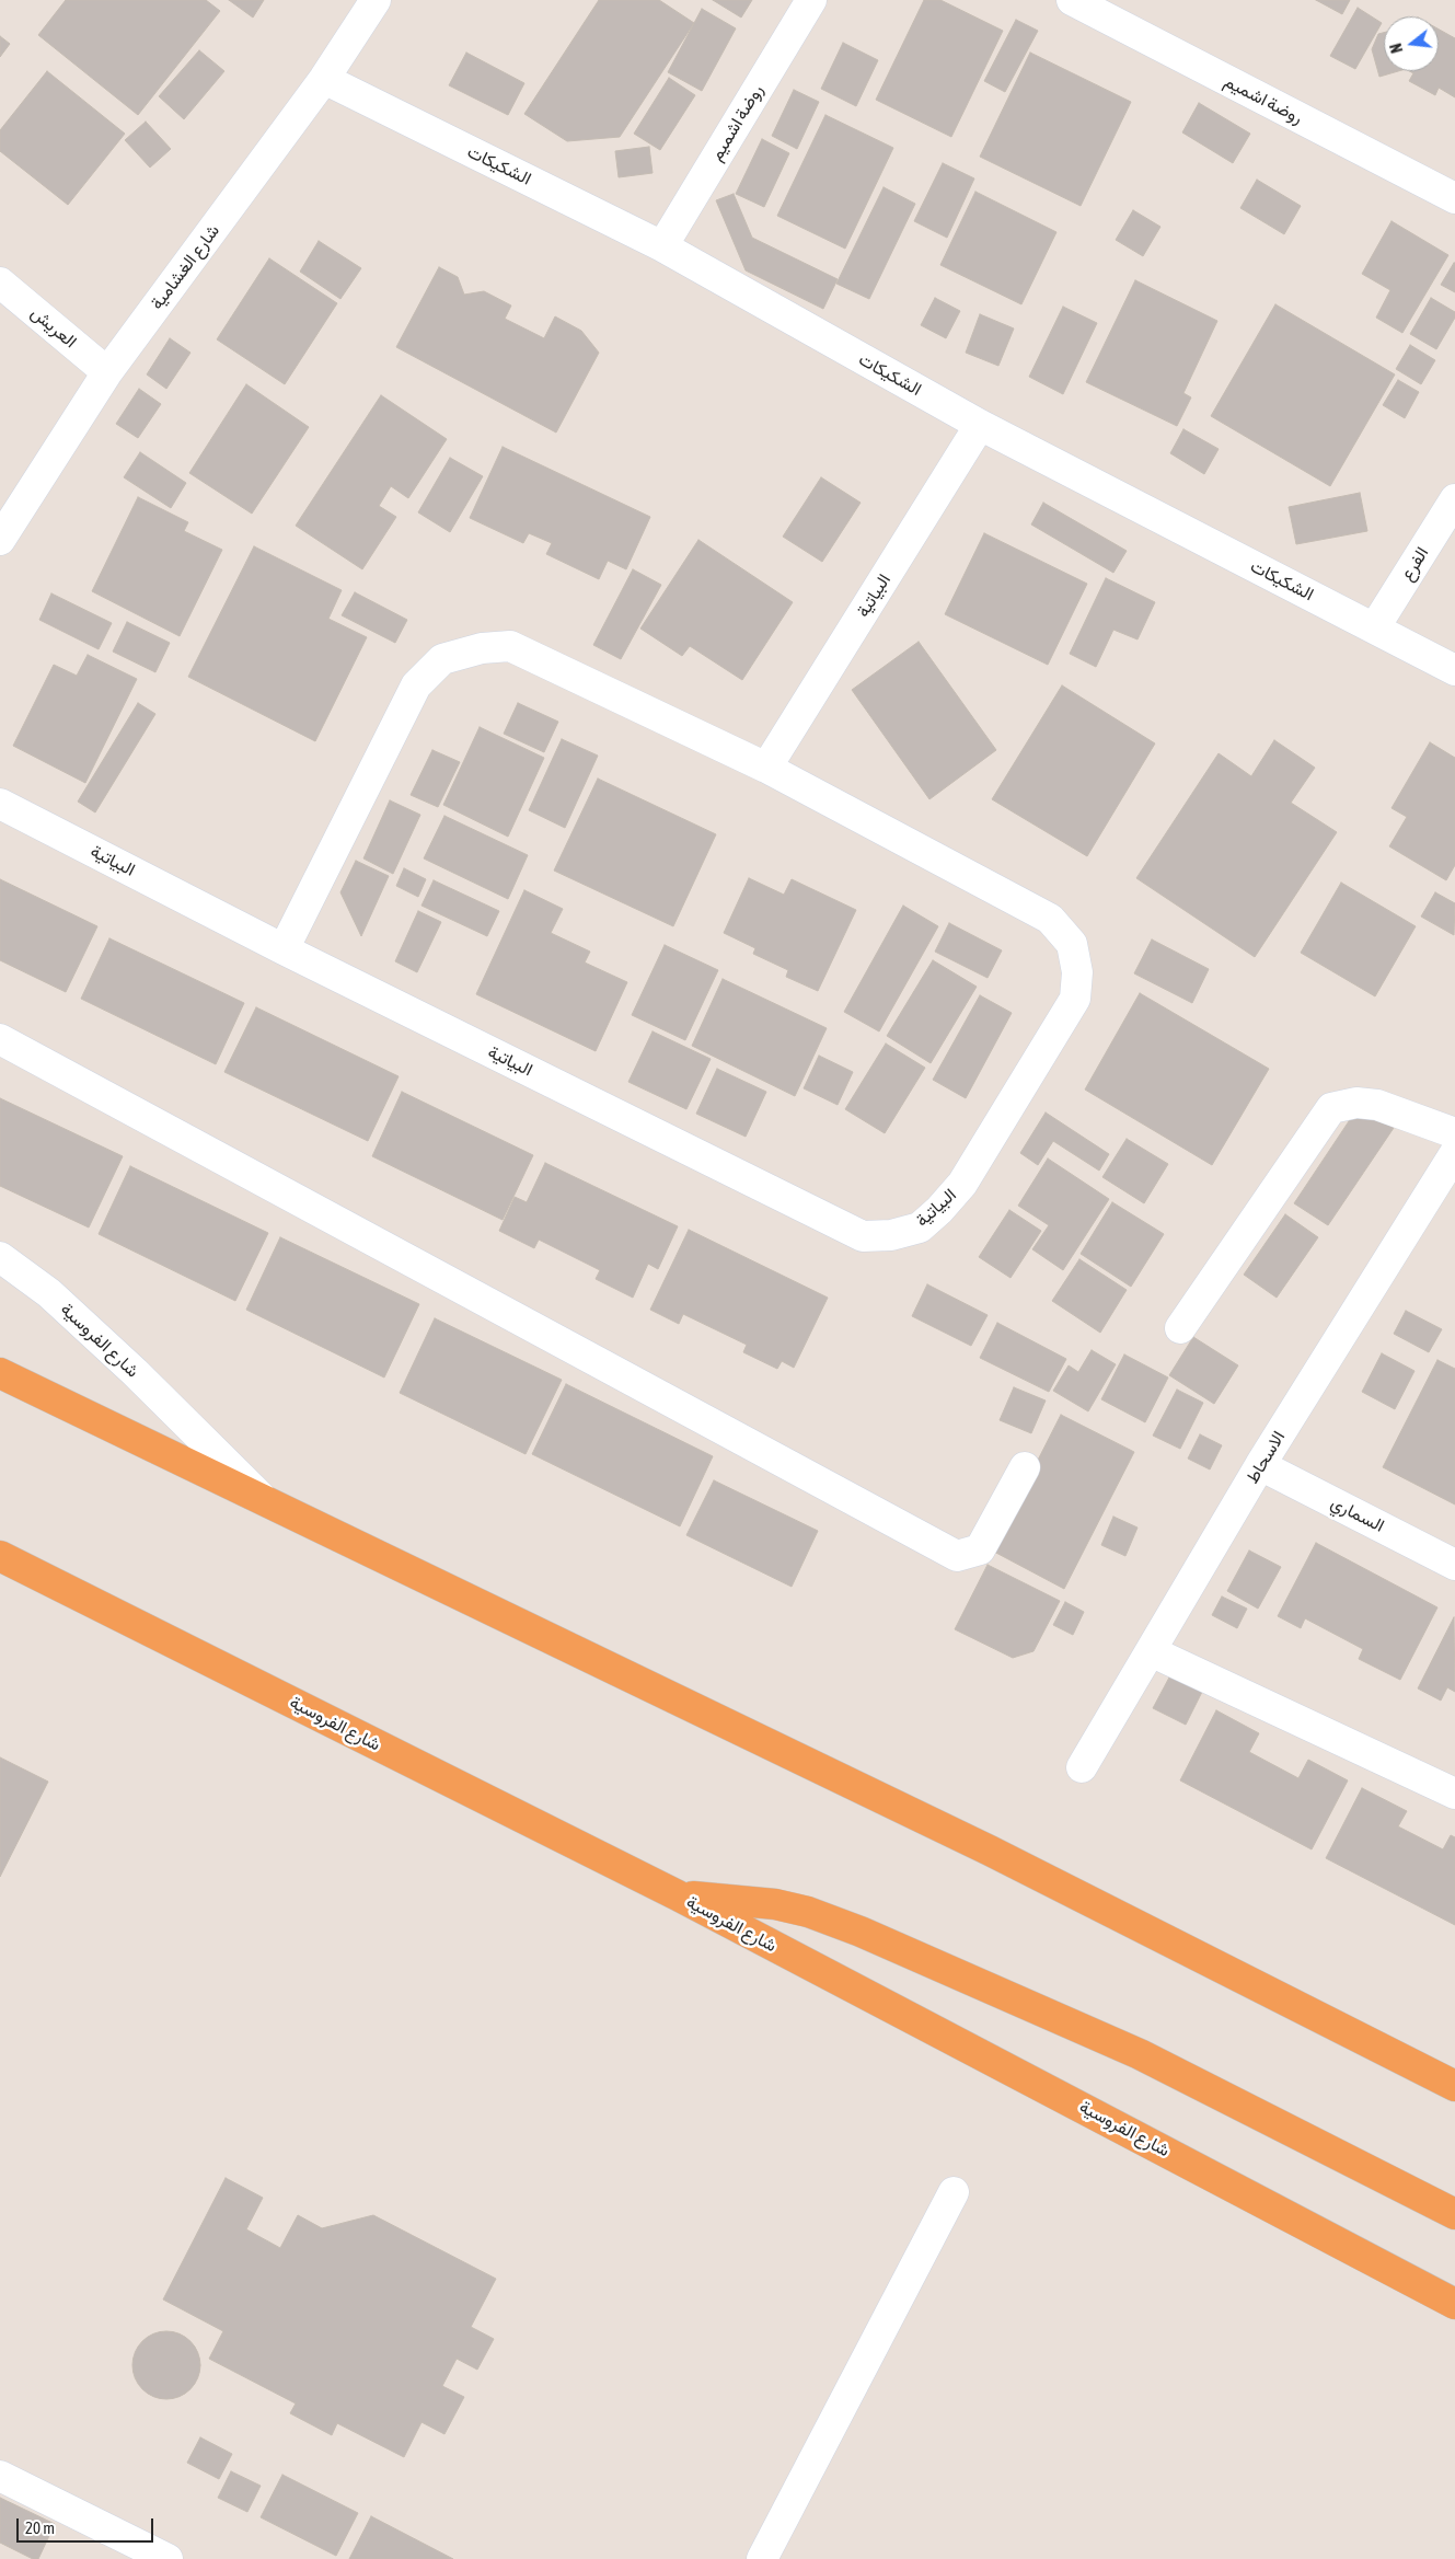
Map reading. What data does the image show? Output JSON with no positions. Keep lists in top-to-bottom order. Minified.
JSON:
{"streets":{"highway":["شارع الفروسية"],"street":["روضة اشميم","الشكيكات","شارع الغشامية","العريش","الفرع","البياتية","الاسحاط","السماري"]},"crossings":[["روضة اشميم","الشكيكات"],["الشكيكات","شارع الغشامية"],["الشكيكات","الفرع"],["الشكيكات","البياتية"],["شارع الغشامية","العريش"],["الاسحاط","السماري"]],"scale_bar":"20 m","north":"left"}
